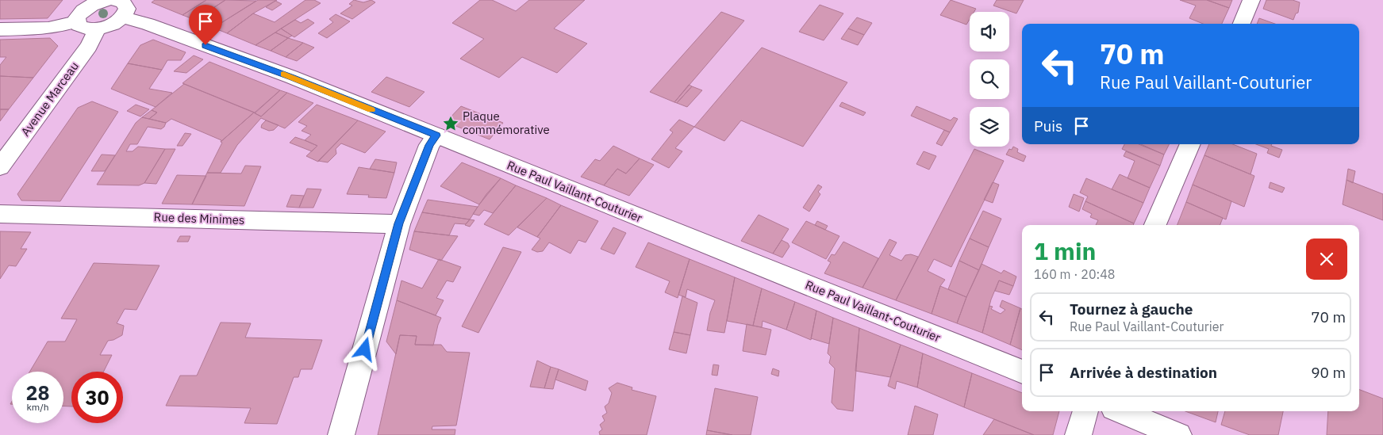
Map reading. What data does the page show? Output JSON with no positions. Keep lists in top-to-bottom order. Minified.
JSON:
{"streets":{"street":["Avenue Marceau","Rue Paul Vaillant-Couturier","Rue des Minimes"]},"places":{"place":["Plaque commémorative"]},"page":{"turn":["70 m","Rue Paul Vaillant-Couturier"],"then":"Puis","heading":["1 min","160 m · 20:48"],"list":[{"name":"Tournez à gauche","note":"Rue Paul Vaillant-Couturier","value":"70 m"},{"name":"Arrivée à destination","value":"90 m"}],"speed":"28 km/h","limit":"30"}}
